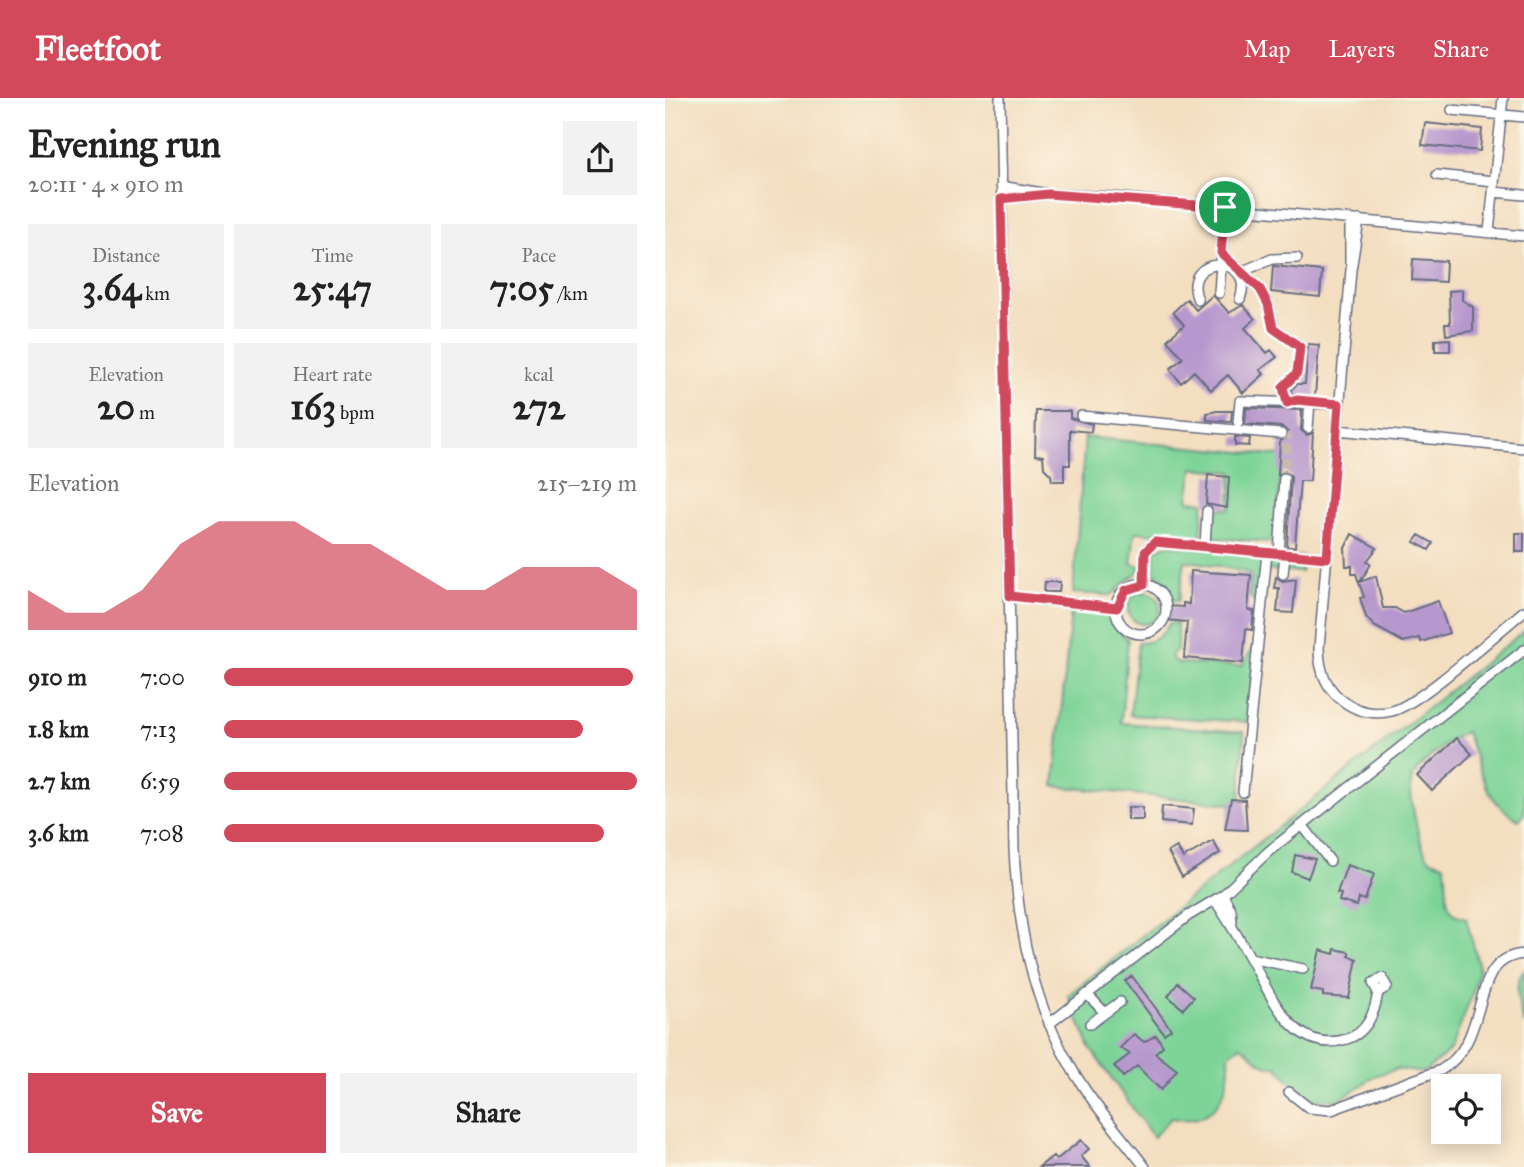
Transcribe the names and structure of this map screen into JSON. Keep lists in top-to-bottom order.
{
  "page": {
    "header": "Fleetfoot",
    "nav": ["Map", "Layers", "Share"],
    "heading": ["Evening run", "20:11 · 4 × 910 m"],
    "stats": [
      ["Distance", "3.64 km"],
      ["Time", "25:47"],
      ["Pace", "7:05 /km"],
      ["Elevation", "20 m"],
      ["Heart rate", "163 bpm"],
      ["kcal", "272"]
    ],
    "chart": ["Elevation", "215–219 m"],
    "list": [
      {
        "name": "910 m",
        "note": "7:00"
      },
      {
        "name": "1.8 km",
        "note": "7:13"
      },
      {
        "name": "2.7 km",
        "note": "6:59"
      },
      {
        "name": "3.6 km",
        "note": "7:08"
      }
    ],
    "buttons": ["Save", "Share"]
  }
}
